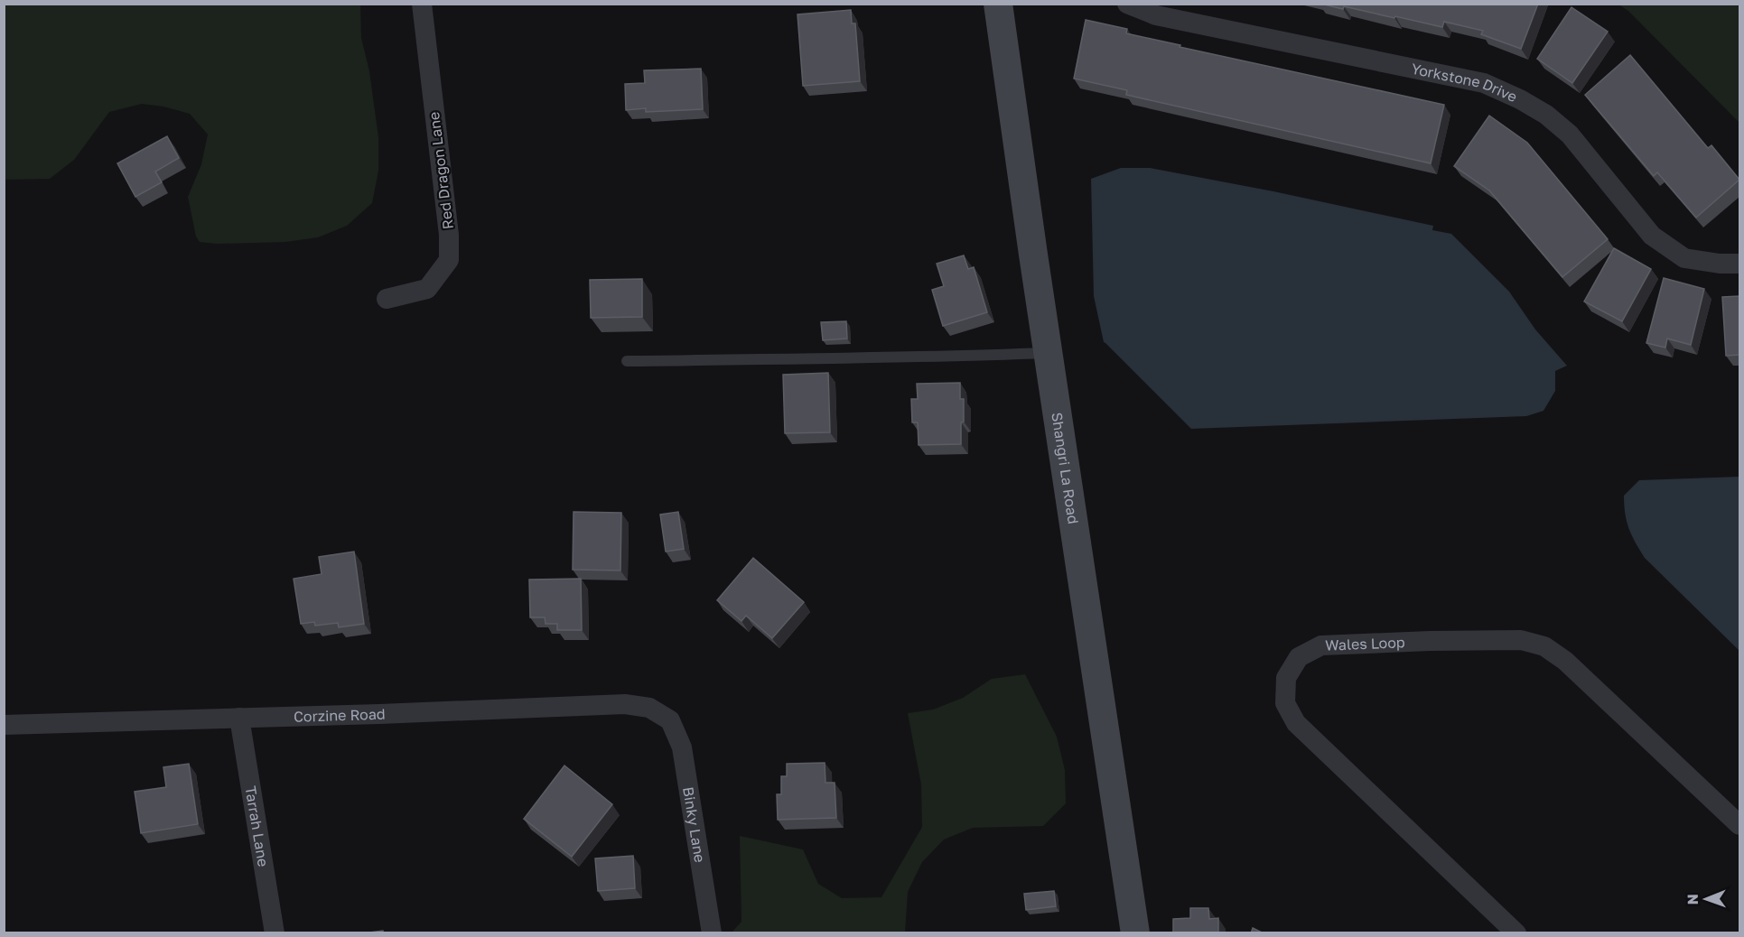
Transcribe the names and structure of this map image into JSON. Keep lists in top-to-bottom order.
{
  "streets": {
    "street": [
      "Yorkstone Drive",
      "Red Dragon Lane",
      "Shangri La Road",
      "Wales Loop",
      "Corzine Road",
      "Tarrah Lane",
      "Binky Lane"
    ]
  },
  "crossings": [
    ["Corzine Road", "Tarrah Lane"],
    ["Corzine Road", "Binky Lane"]
  ],
  "north": "left"
}
